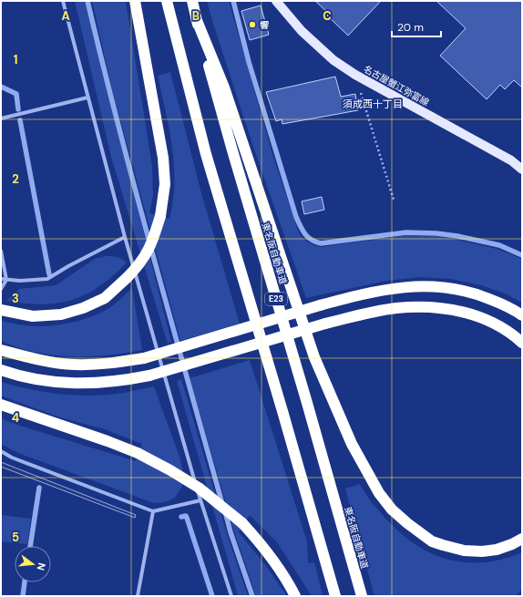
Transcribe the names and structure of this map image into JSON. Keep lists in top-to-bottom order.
{
  "streets": {
    "highway": ["東名阪自動車道", "E23"],
    "main road": ["名古屋蟹江弥富線"]
  },
  "districts": ["須成西十丁目"],
  "places": ["響"],
  "scale_bar": "20 m",
  "north": "right",
  "grid": {
    "columns": ["A", "B", "C"],
    "rows": [
      "1",
      "2",
      "3",
      "4",
      "5"
    ]
  }
}
